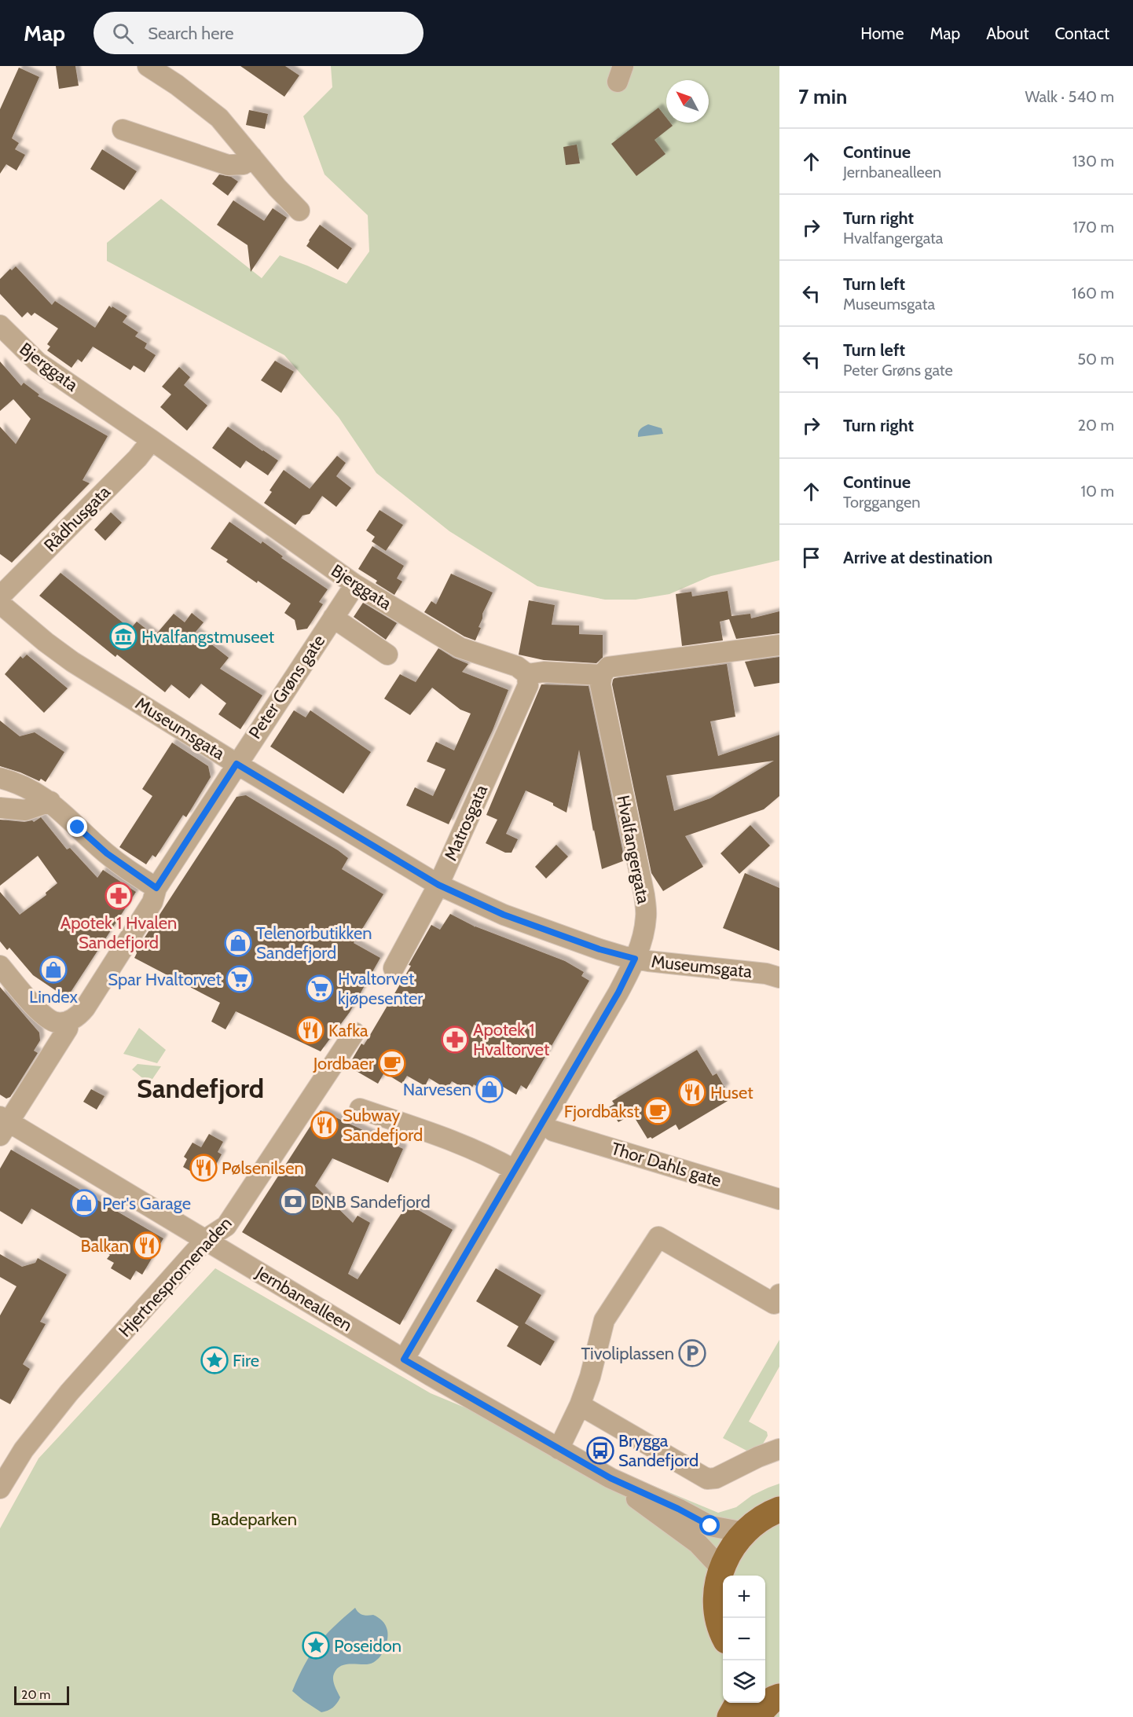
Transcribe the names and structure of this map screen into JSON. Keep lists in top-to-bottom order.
{
  "streets": {
    "street": [
      "Bjerggata",
      "Rådhusgata",
      "Peter Grøns gate",
      "Museumsgata",
      "Matrosgata",
      "Hvalfangergata",
      "Thor Dahls gate",
      "Hjertnespromenaden",
      "Jernbanealleen"
    ]
  },
  "crossings": [
    ["Bjerggata", "Rådhusgata"],
    ["Bjerggata", "Peter Grøns gate"],
    ["Bjerggata", "Matrosgata"],
    ["Peter Grøns gate", "Museumsgata"],
    ["Peter Grøns gate", "Jernbanealleen"],
    ["Museumsgata", "Matrosgata"],
    ["Museumsgata", "Hvalfangergata"],
    ["Hvalfangergata", "Jernbanealleen"],
    ["Hjertnespromenaden", "Jernbanealleen"]
  ],
  "districts": ["Sandefjord"],
  "parks": ["Badeparken"],
  "places": {
    "museum": ["Hvalfangstmuseet"],
    "pharmacy": ["Apotek 1 Hvalen Sandefjord", "Apotek 1 Hvaltorvet"],
    "shop": [
      "Telenorbutikken Sandefjord",
      "Lindex",
      "Narvesen",
      "Per's Garage"
    ],
    "supermarket": ["Spar Hvaltorvet", "Hvaltorvet kjøpesenter"],
    "restaurant": [
      "Kafka",
      "Huset",
      "Subway Sandefjord",
      "Pølsenilsen",
      "Balkan"
    ],
    "cafe": ["Jordbaer", "Fjordbakst"],
    "bank": ["DNB Sandefjord"],
    "parking": ["Tivoliplassen"],
    "place": ["Fire", "Poseidon"],
    "bus stop": ["Brygga Sandefjord"]
  },
  "scale_bar": "20 m",
  "north": "top left",
  "page": {
    "header": "Map",
    "search": "Search here",
    "nav": [
      "Home",
      "Map",
      "About",
      "Contact"
    ],
    "heading": ["7 min", "Walk · 540 m"],
    "list": [
      ["Continue", "Jernbanealleen", "130 m"],
      ["Turn right", "Hvalfangergata", "170 m"],
      ["Turn left", "Museumsgata", "160 m"],
      ["Turn left", "Peter Grøns gate", "50 m"],
      ["Turn right", "20 m"],
      ["Continue", "Torggangen", "10 m"],
      "Arrive at destination"
    ],
    "map_buttons": ["+", "−"],
    "scale": "20 m"
  }
}
